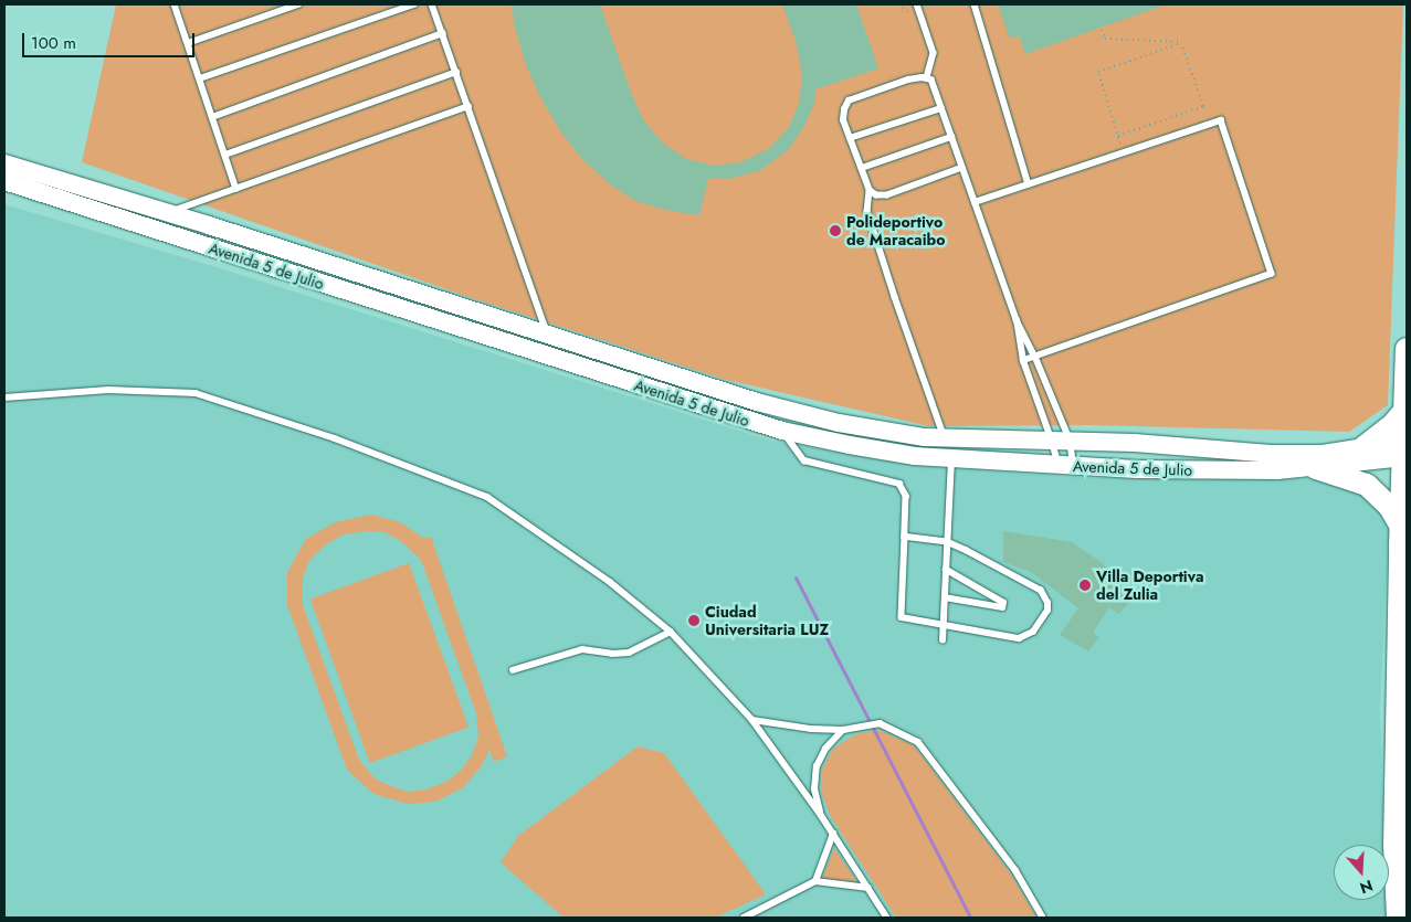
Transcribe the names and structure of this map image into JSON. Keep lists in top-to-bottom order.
{
  "streets": {
    "main road": ["Avenida 5 de Julio"]
  },
  "places": ["Polideportivo de Maracaibo", "Villa Deportiva del Zulia", "Ciudad Universitaria LUZ"],
  "scale_bar": "100 m",
  "north": "bottom"
}
